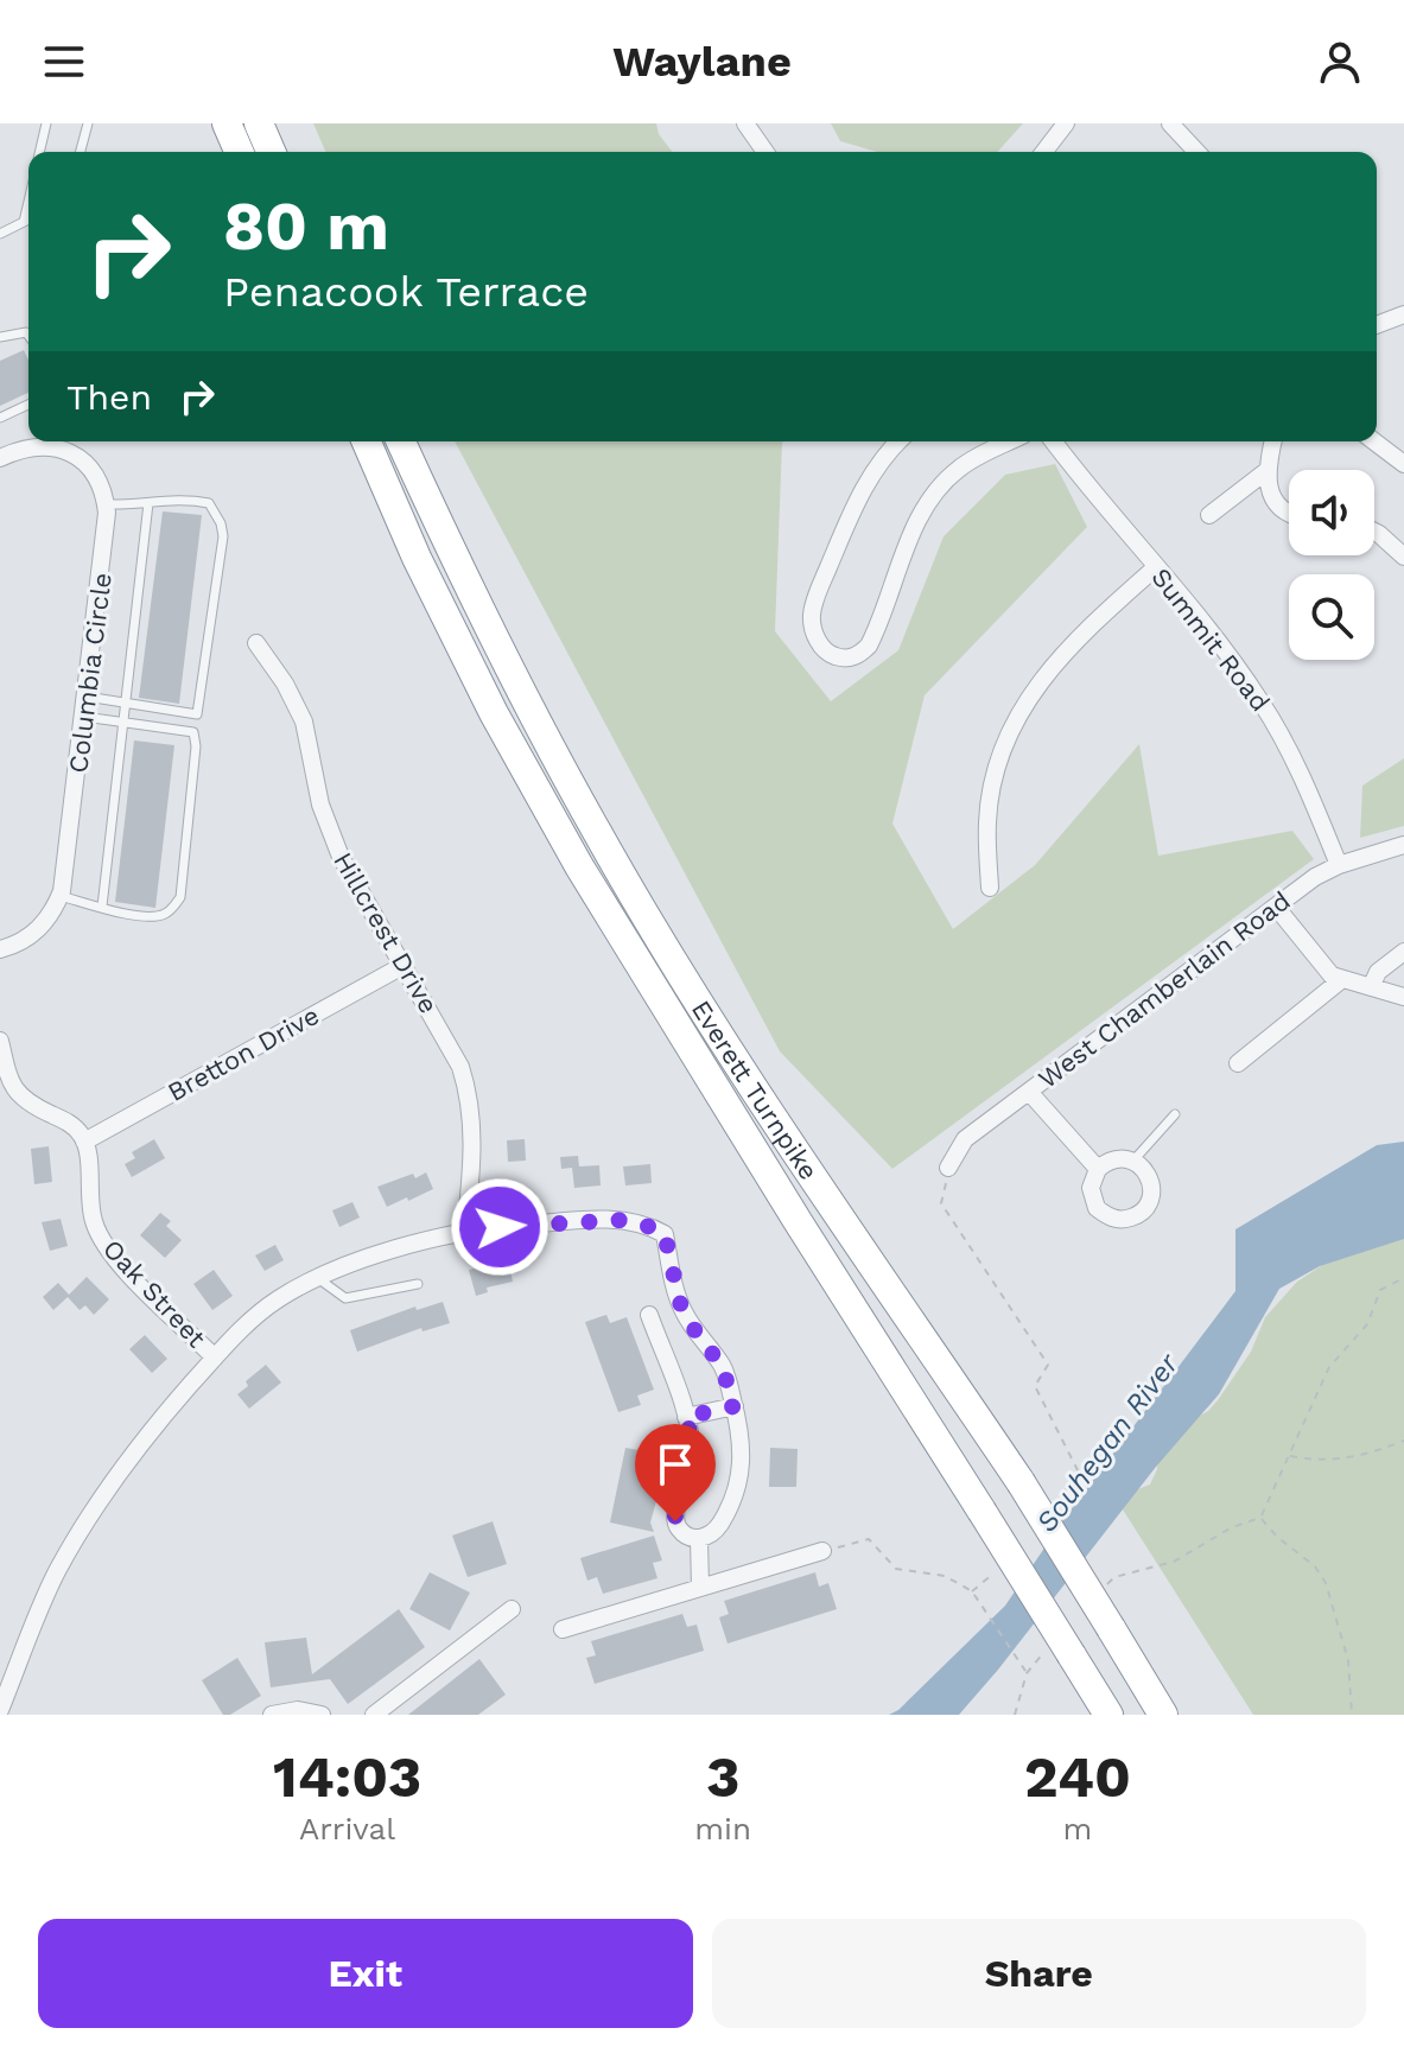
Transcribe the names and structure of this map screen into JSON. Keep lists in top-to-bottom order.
{
  "streets": {
    "highway": ["Everett Turnpike"],
    "street": [
      "Summit Road",
      "Columbia Circle",
      "Hillcrest Drive",
      "West Chamberlain Road",
      "Bretton Drive",
      "Oak Street"
    ]
  },
  "crossings": [
    ["Summit Road", "West Chamberlain Road"],
    ["Hillcrest Drive", "Bretton Drive"],
    ["Bretton Drive", "Oak Street"]
  ],
  "water": ["Souhegan River"],
  "page": {
    "header": "Waylane",
    "turn": ["80 m", "Penacook Terrace"],
    "then": "Then",
    "eta": [
      "14:03",
      "Arrival",
      "3",
      "min",
      "240",
      "m"
    ],
    "buttons": ["Exit", "Share"]
  }
}
